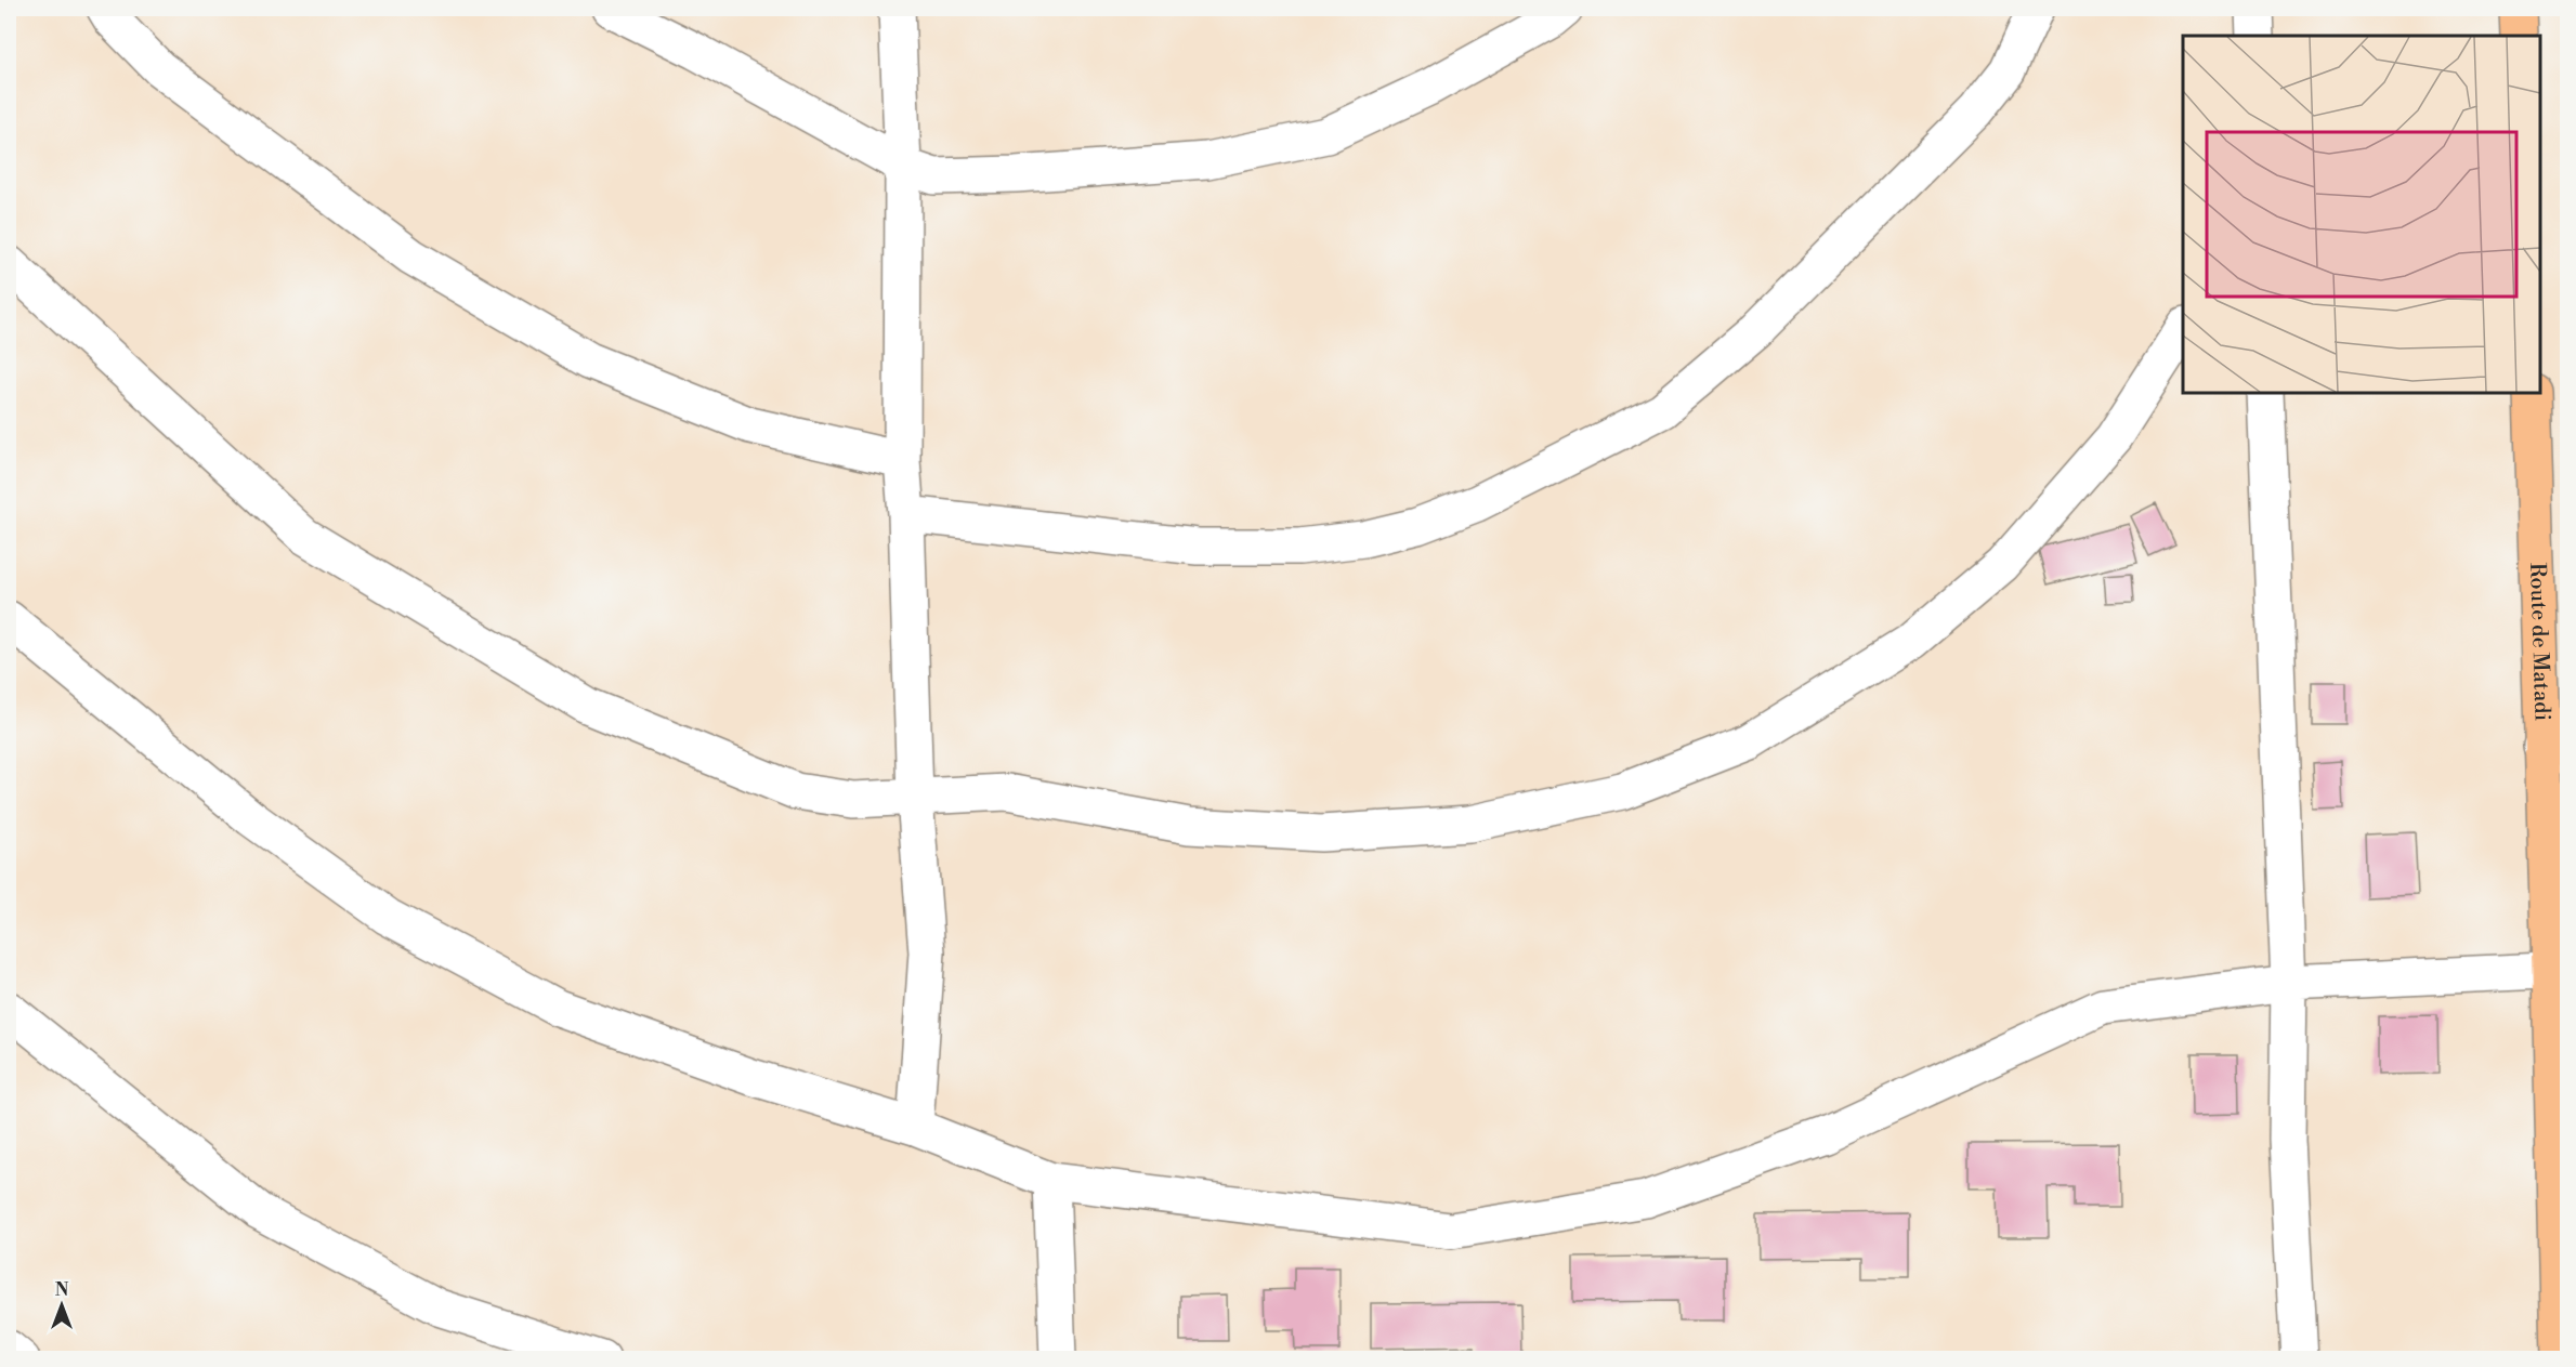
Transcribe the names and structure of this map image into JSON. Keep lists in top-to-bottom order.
{
  "streets": {
    "highway": ["Route de Matadi"]
  },
  "north": "top"
}
